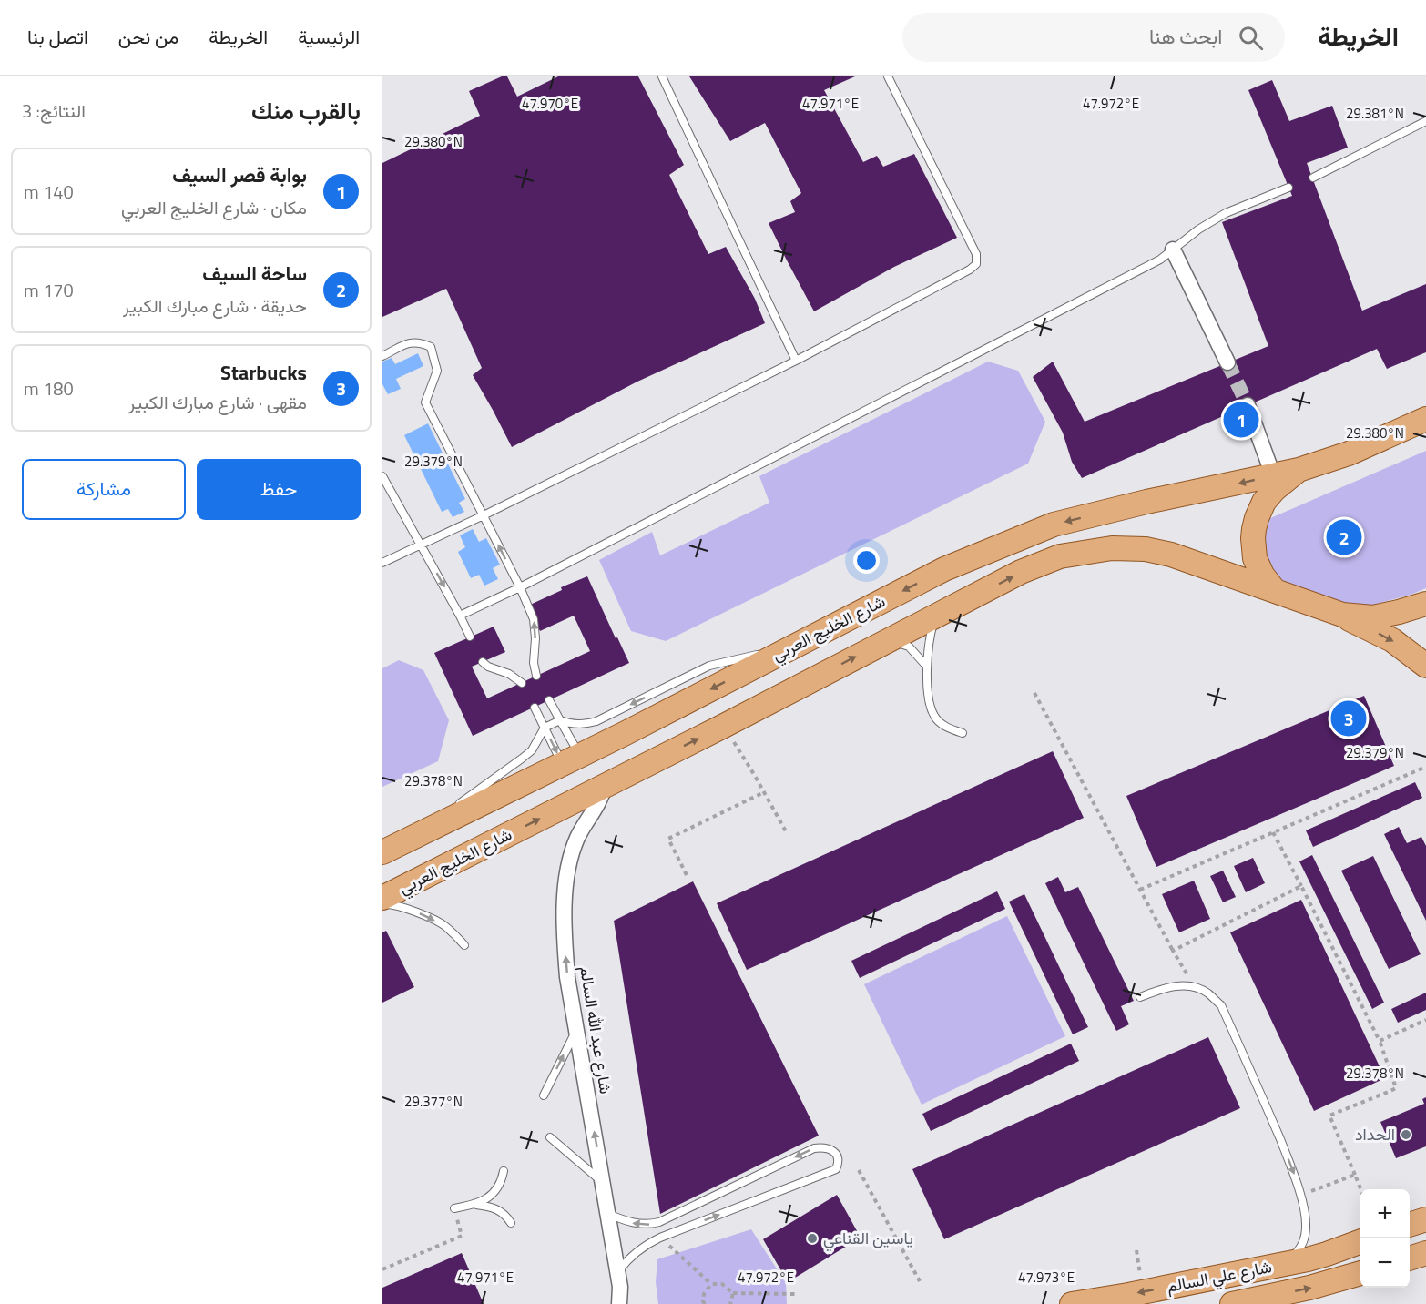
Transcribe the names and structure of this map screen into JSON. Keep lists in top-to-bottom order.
{
  "streets": {
    "main road": ["شارع الخليج العربي", "شارع علي السالم"],
    "street": ["شارع عبد الله السالم"]
  },
  "crossings": [
    ["شارع الخليج العربي", "شارع عبد الله السالم"]
  ],
  "one_way": ["شارع عبد الله السالم"],
  "places": ["الحداد", "ياسين القناعي"],
  "page": {
    "header": "الخريطة",
    "search": "ابحث هنا",
    "nav": [
      "الرئيسية",
      "الخريطة",
      "من نحن",
      "اتصل بنا"
    ],
    "heading": ["بالقرب منك", "النتائج: 3"],
    "list": [
      {
        "mark": "1",
        "name": "بوابة قصر السيف",
        "note": "مكان · شارع الخليج العربي",
        "value": "140 m"
      },
      {
        "mark": "2",
        "name": "ساحة السيف",
        "note": "حديقة · شارع مبارك الكبير",
        "value": "170 m"
      },
      {
        "mark": "3",
        "name": "Starbucks",
        "note": "مقهى · شارع مبارك الكبير",
        "value": "180 m"
      }
    ],
    "pins": ["1", "2", "3"],
    "buttons": ["حفظ", "مشاركة"],
    "map_buttons": ["+", "−"]
  },
  "coordinates": [
    "47.970°E",
    "47.971°E",
    "47.972°E",
    "29.381°N",
    "29.380°N",
    "29.379°N",
    "29.378°N",
    "29.377°N",
    "47.973°E"
  ]
}
